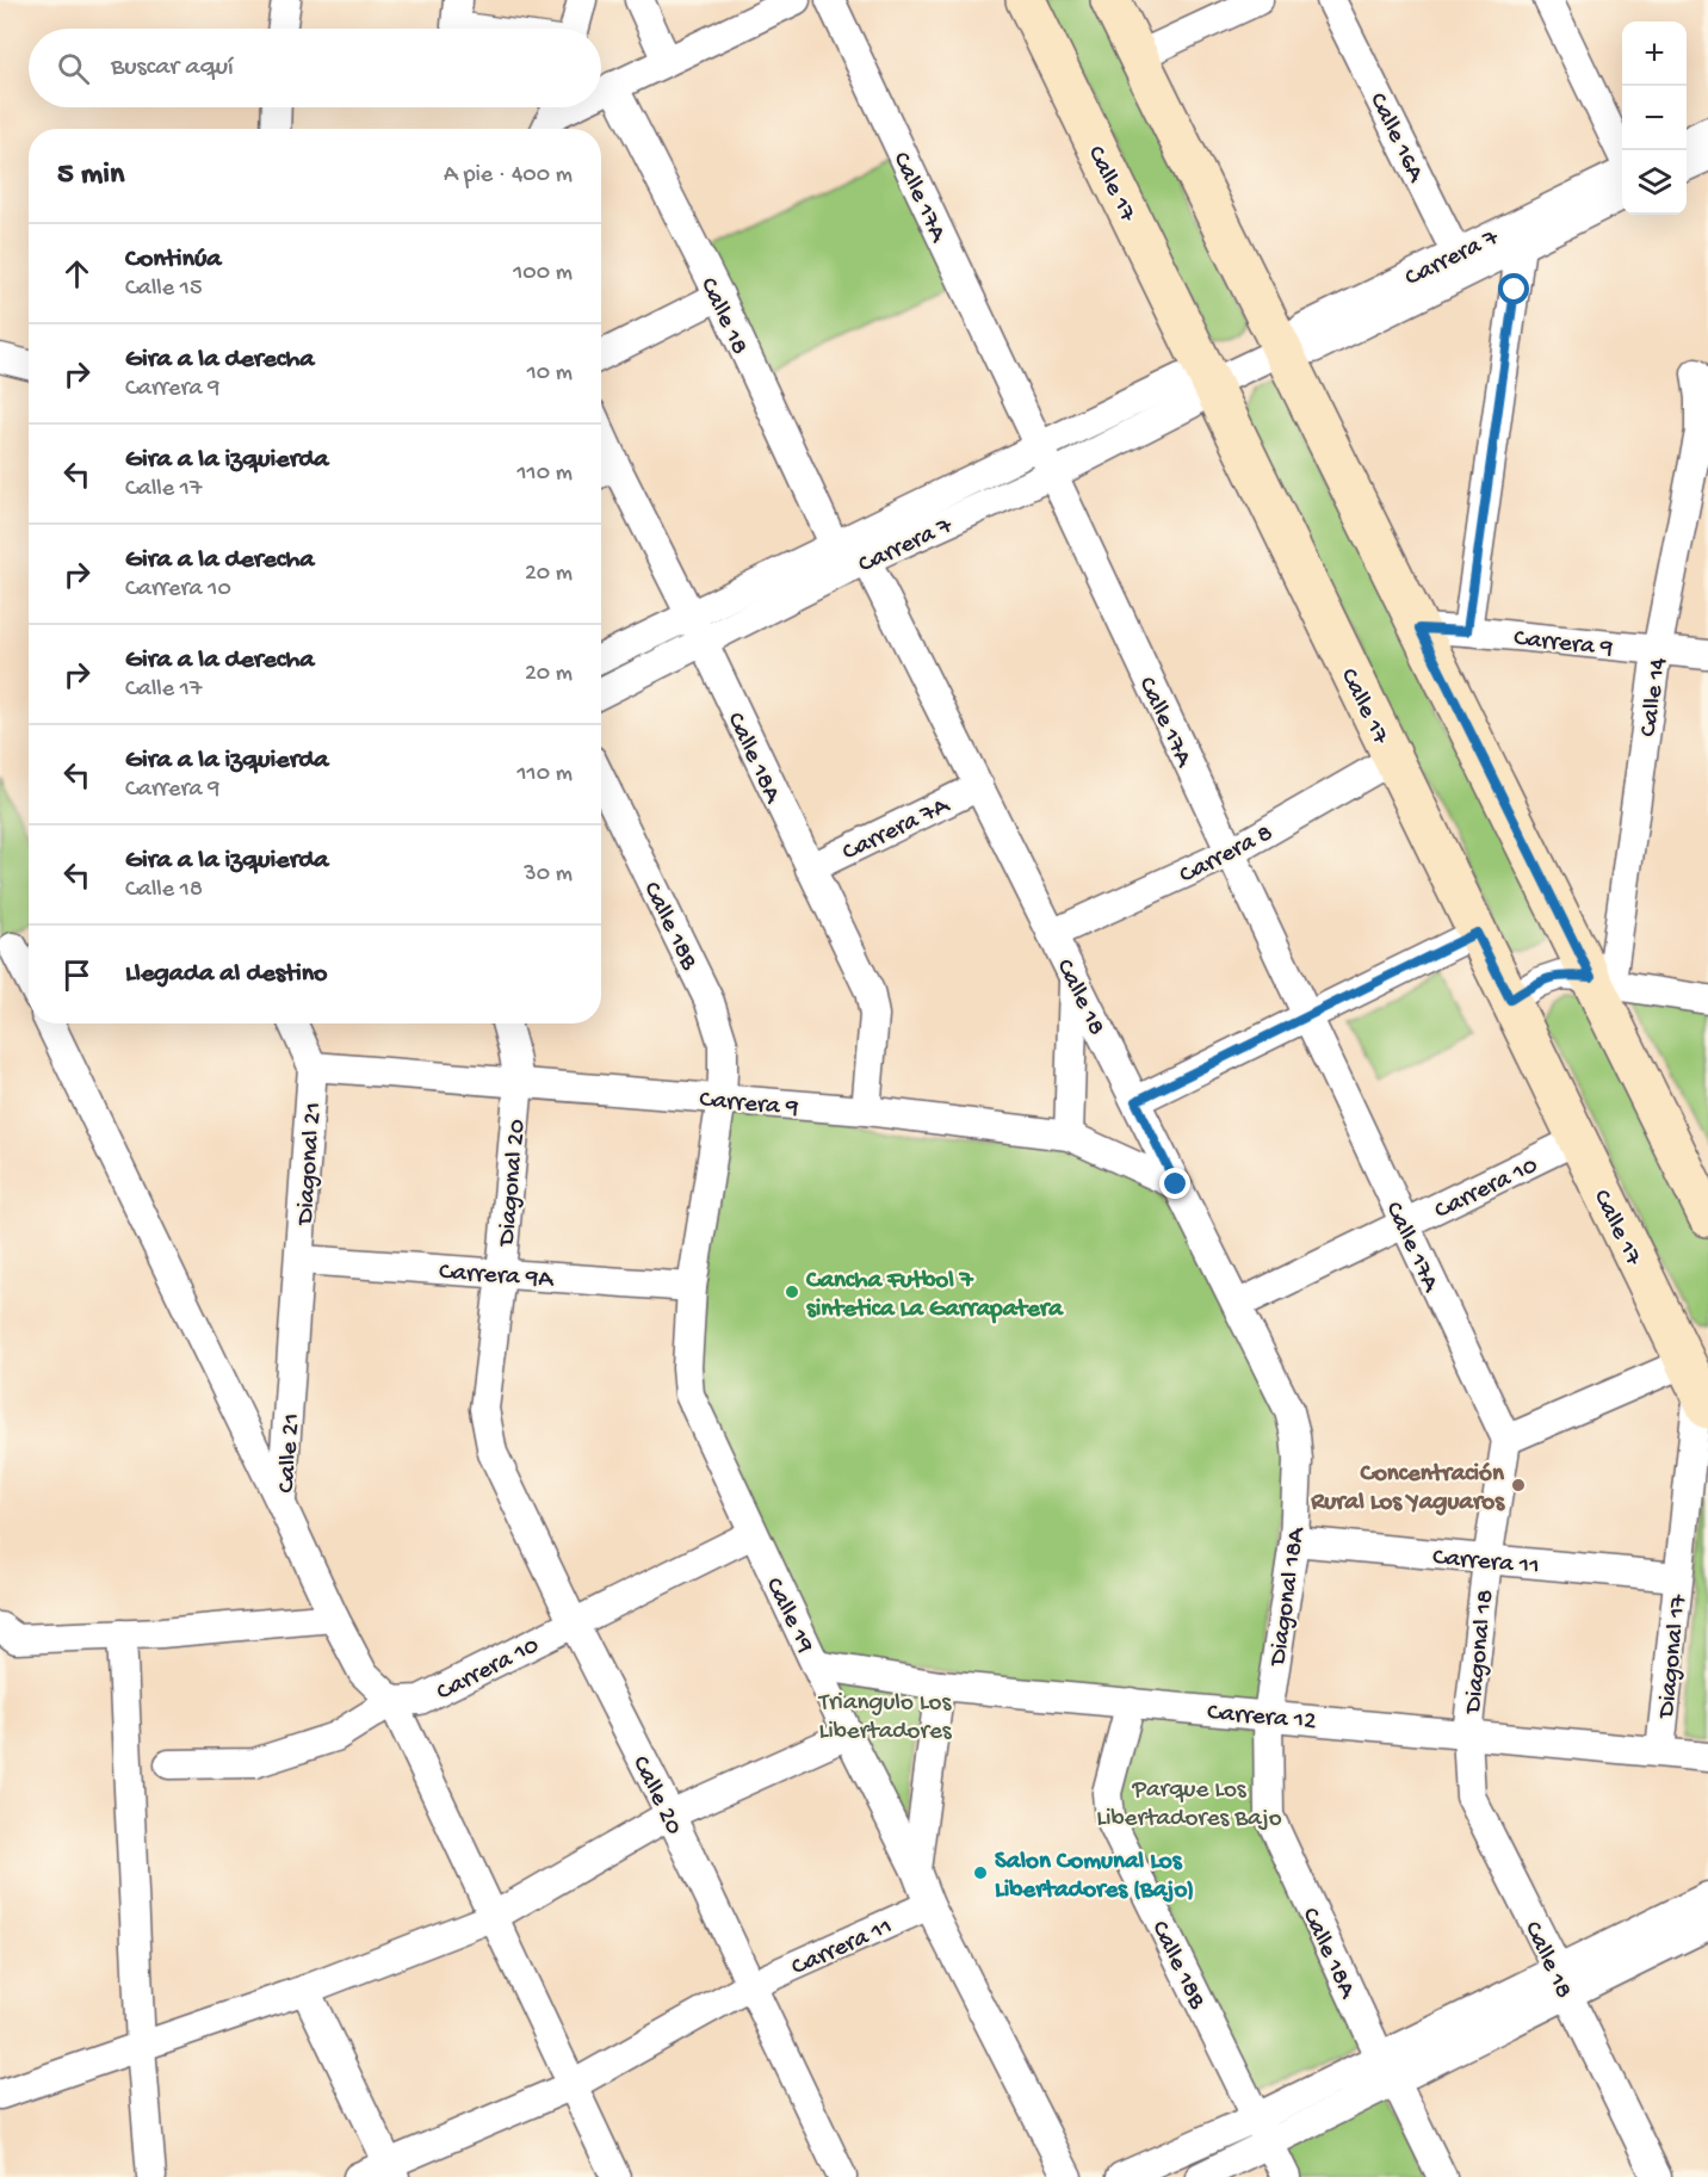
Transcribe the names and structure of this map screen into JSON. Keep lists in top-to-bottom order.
{
  "streets": {
    "street": [
      "Calle 16A",
      "Calle 17",
      "Calle 17A",
      "Carrera 7",
      "Calle 18",
      "Carrera 9",
      "Calle 14",
      "Calle 18A",
      "Carrera 7A",
      "Carrera 8",
      "Calle 18B",
      "Diagonal 21",
      "Diagonal 20",
      "Carrera 10",
      "Carrera 9A",
      "Calle 21",
      "Carrera 11",
      "Diagonal 18A",
      "Calle 19",
      "Diagonal 18",
      "Diagonal 17",
      "Carrera 12",
      "Calle 20"
    ]
  },
  "crossings": [
    ["Calle 16A", "Carrera 7"],
    ["Calle 17", "Carrera 7"],
    ["Calle 17", "Carrera 8"],
    ["Calle 17", "Carrera 10"],
    ["Calle 17", "Diagonal 17"],
    ["Calle 17A", "Carrera 7"],
    ["Calle 17A", "Carrera 8"],
    ["Calle 17A", "Carrera 10"],
    ["Calle 17A", "Diagonal 18"],
    ["Carrera 7", "Calle 18"],
    ["Carrera 7", "Calle 18A"],
    ["Calle 18", "Carrera 9"],
    ["Calle 18", "Carrera 7A"],
    ["Calle 18", "Carrera 8"],
    ["Calle 18", "Carrera 10"],
    ["Calle 18", "Diagonal 18A"],
    ["Calle 18", "Diagonal 18"],
    ["Calle 18", "Carrera 12"],
    ["Carrera 9", "Calle 14"],
    ["Carrera 9", "Calle 18A"],
    ["Carrera 9", "Calle 18B"],
    ["Carrera 9", "Diagonal 21"],
    ["Carrera 9", "Diagonal 20"],
    ["Carrera 9", "Calle 19"],
    ["Calle 18A", "Carrera 7A"],
    ["Calle 18A", "Diagonal 18A"],
    ["Calle 18A", "Carrera 12"],
    ["Calle 18B", "Calle 19"],
    ["Calle 18B", "Carrera 12"],
    ["Diagonal 21", "Carrera 9A"],
    ["Diagonal 21", "Calle 21"],
    ["Diagonal 20", "Carrera 9A"],
    ["Diagonal 20", "Calle 20"],
    ["Carrera 10", "Calle 21"],
    ["Carrera 10", "Calle 19"],
    ["Carrera 10", "Calle 20"],
    ["Carrera 9A", "Calle 21"],
    ["Carrera 9A", "Calle 19"],
    ["Carrera 11", "Diagonal 18A"],
    ["Carrera 11", "Calle 19"],
    ["Carrera 11", "Diagonal 18"],
    ["Carrera 11", "Diagonal 17"],
    ["Carrera 11", "Calle 20"],
    ["Diagonal 18A", "Carrera 12"],
    ["Calle 19", "Carrera 12"],
    ["Diagonal 18", "Carrera 12"],
    ["Diagonal 17", "Carrera 12"]
  ],
  "parks": ["Triangulo Los Libertadores", "Parque Los Libertadores Bajo"],
  "places": ["Cancha Futbol 7 sintetica La Garrapatera", "Concentración Rural Los Yaguaros", "Salon Comunal Los Libertadores (Bajo)"],
  "page": {
    "map_buttons": ["+", "−"],
    "search": "Buscar aquí",
    "heading": ["5 min", "A pie · 400 m"],
    "list": [
      ["Continúa", "Calle 15", "100 m"],
      ["Gira a la derecha", "Carrera 9", "10 m"],
      ["Gira a la izquierda", "Calle 17", "110 m"],
      ["Gira a la derecha", "Carrera 10", "20 m"],
      ["Gira a la derecha", "Calle 17", "20 m"],
      ["Gira a la izquierda", "Carrera 9", "110 m"],
      ["Gira a la izquierda", "Calle 18", "30 m"],
      "Llegada al destino"
    ]
  }
}
